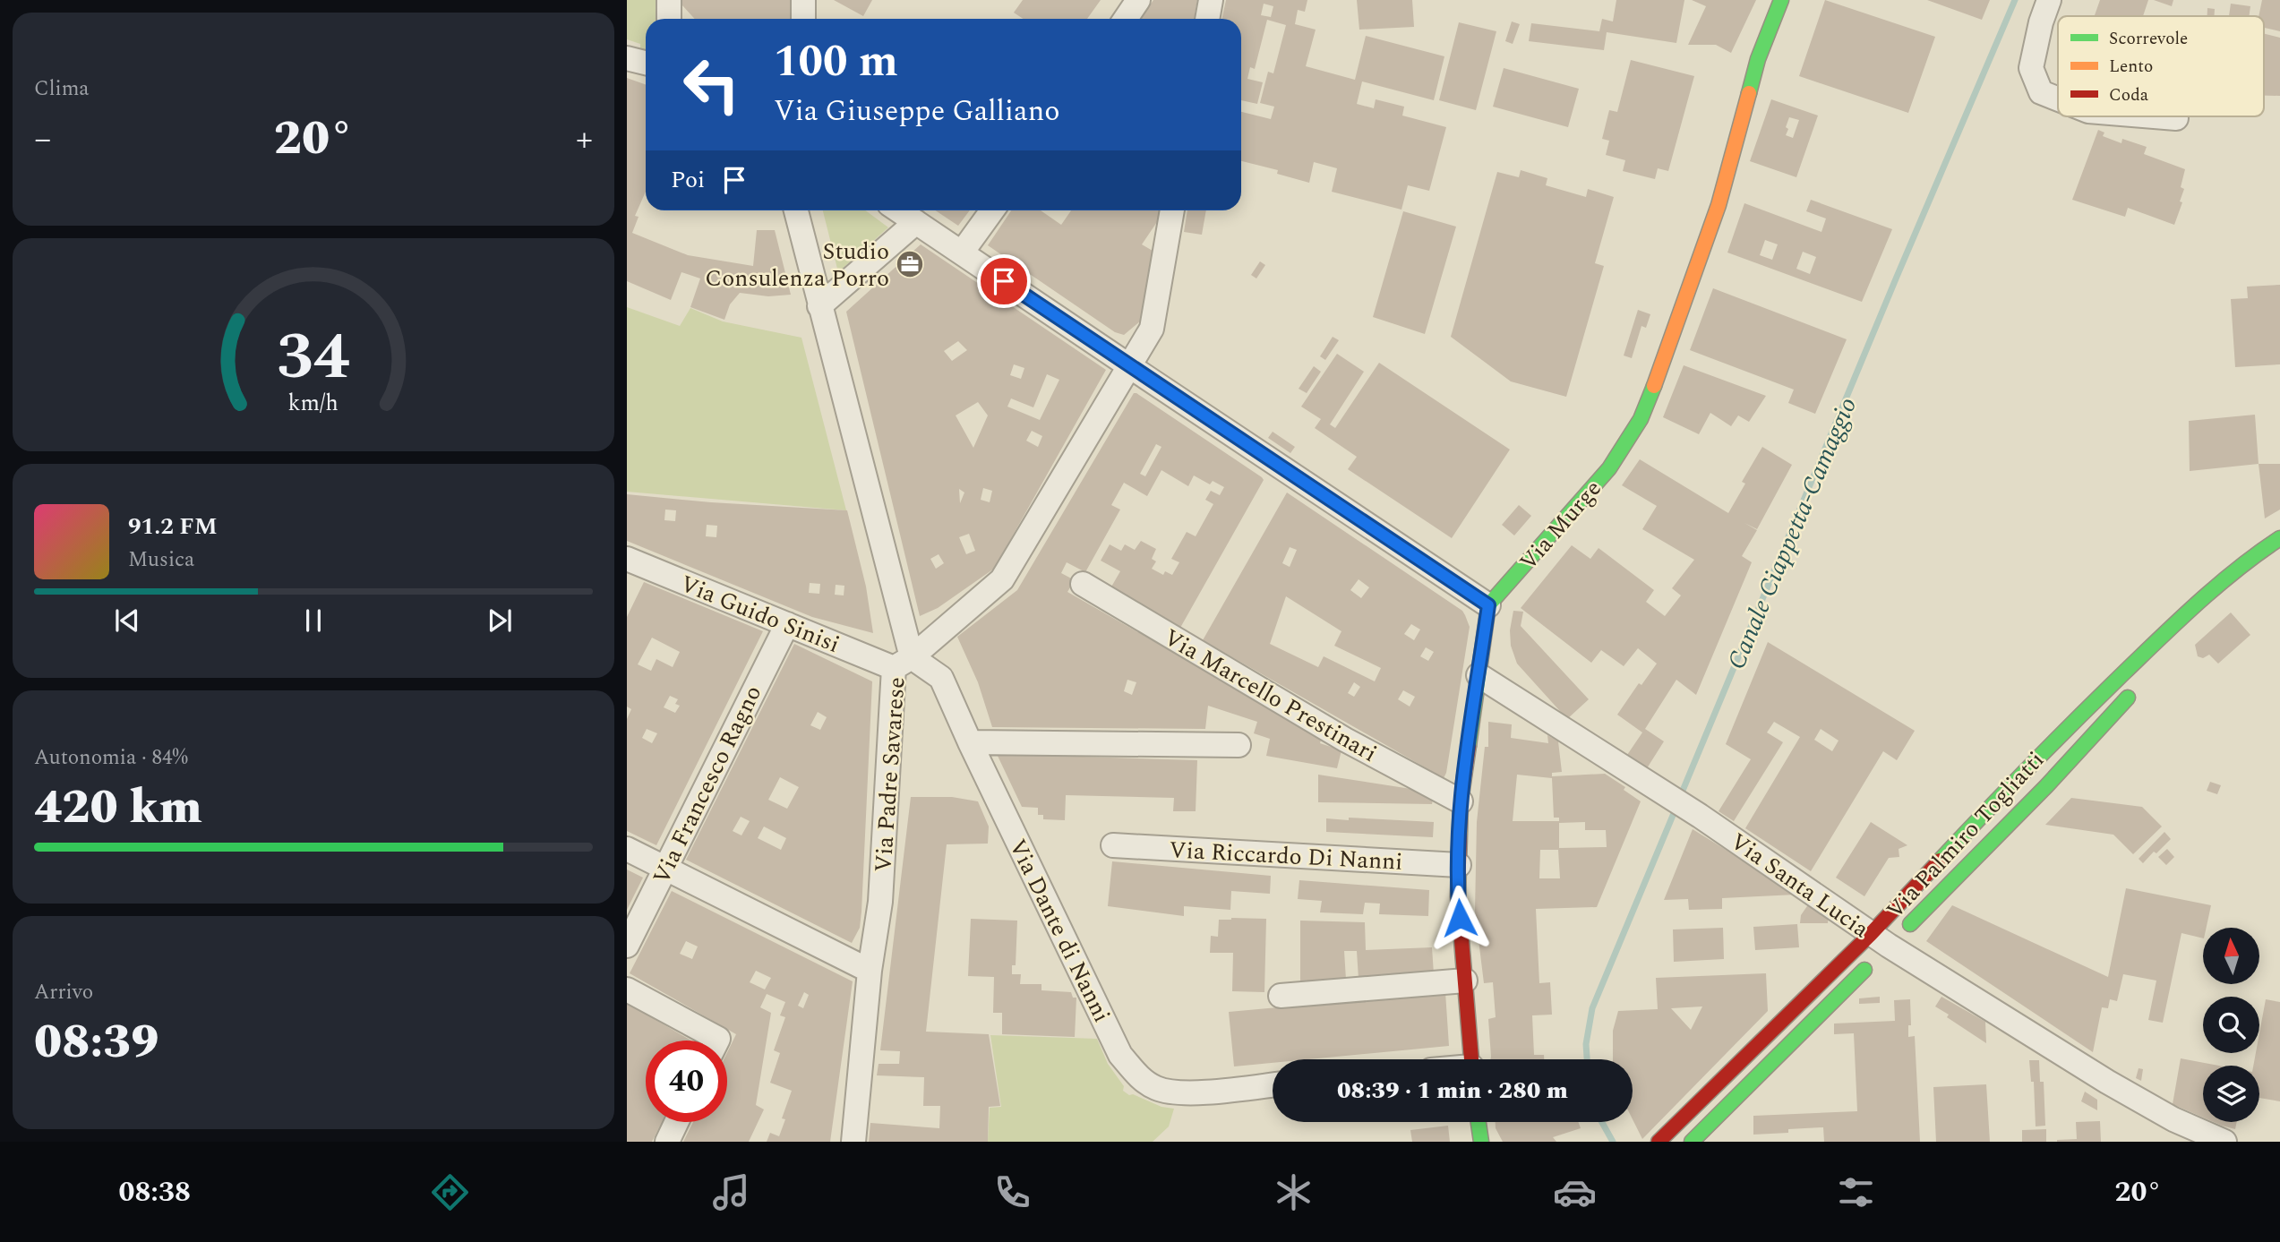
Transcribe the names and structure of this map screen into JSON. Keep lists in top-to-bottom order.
{
  "streets": {
    "main road": ["Via Murge", "Via Palmiro Togliatti"],
    "street": [
      "Via Guido Sinisi",
      "Via Marcello Prestinari",
      "Via Padre Savarese",
      "Via Francesco Ragno",
      "Via Riccardo Di Nanni",
      "Via Santa Lucia",
      "Via Dante di Nanni"
    ]
  },
  "crossings": [
    ["Via Guido Sinisi", "Via Padre Savarese"],
    ["Via Guido Sinisi", "Via Francesco Ragno"],
    ["Via Guido Sinisi", "Via Dante di Nanni"],
    ["Via Padre Savarese", "Via Dante di Nanni"],
    ["Via Palmiro Togliatti", "Via Santa Lucia"]
  ],
  "water": ["Canale Ciappetta-Camaggio"],
  "places": {
    "office": ["Studio Consulenza Porro"]
  },
  "legend": ["Scorrevole", "Lento", "Coda"],
  "north": "top",
  "page": {
    "tile": [
      "Clima",
      ["Autonomia · 84%", "420 km"],
      ["Arrivo", "08:39"]
    ],
    "turn": ["100 m", "Via Giuseppe Galliano"],
    "heat": ["−", "20°", "+"],
    "then": "Poi",
    "song": ["91.2 FM", "Musica"],
    "limit": "40",
    "trip": "08:39 · 1 min · 280 m",
    "tabs": ["08:38", "20°"],
    "gauge": ["34", "km/h"]
  }
}
